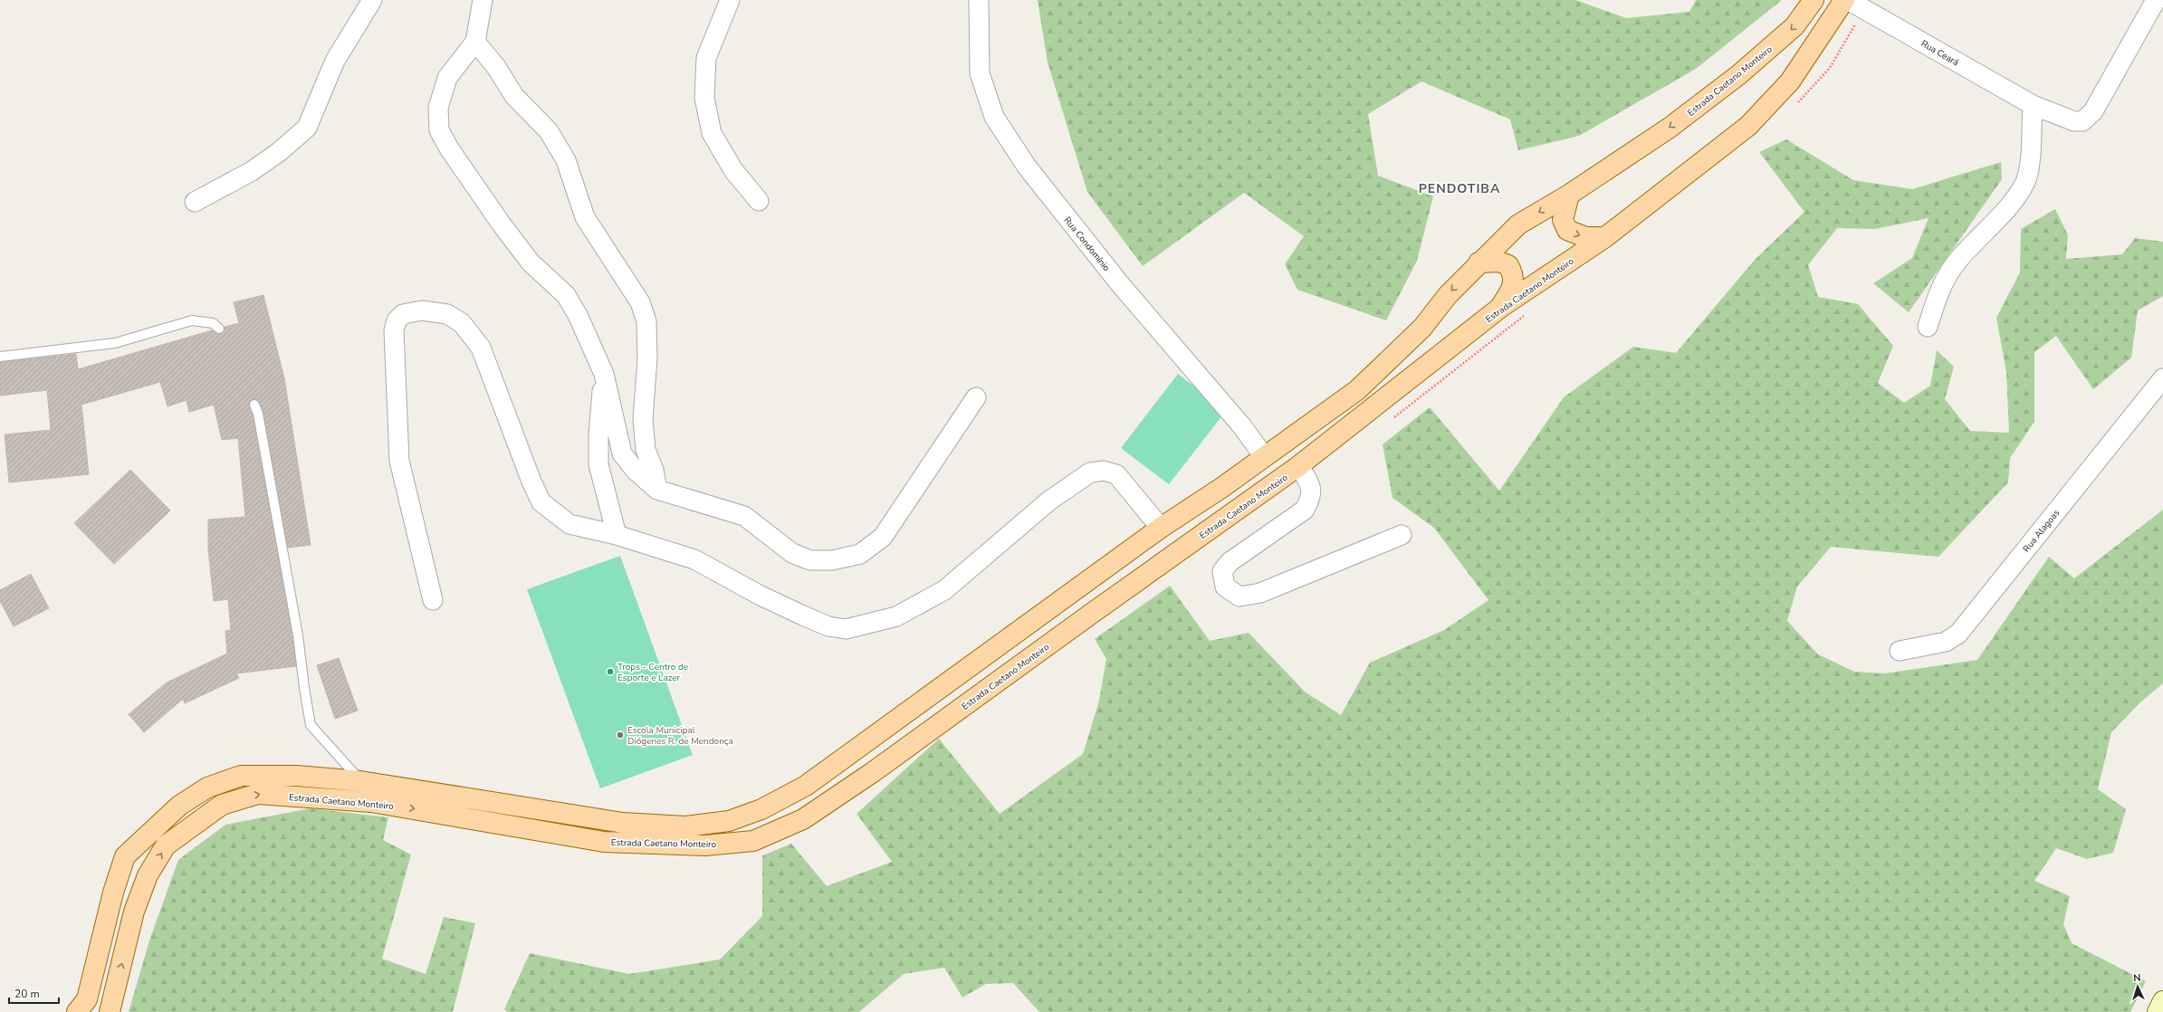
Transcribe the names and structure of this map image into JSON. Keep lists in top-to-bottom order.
{
  "streets": {
    "main road": ["Estrada Caetano Monteiro"],
    "street": ["Rua Ceará", "Rua Condomínio", "Rua Alagoas"]
  },
  "crossings": [
    ["Estrada Caetano Monteiro", "Rua Condomínio"]
  ],
  "districts": ["PENDOTIBA"],
  "places": ["Trops - Centro de Esporte e Lazer", "Escola Municipal Diógenes R. de Mendonça"],
  "scale_bar": "20 m",
  "north": "top"
}
